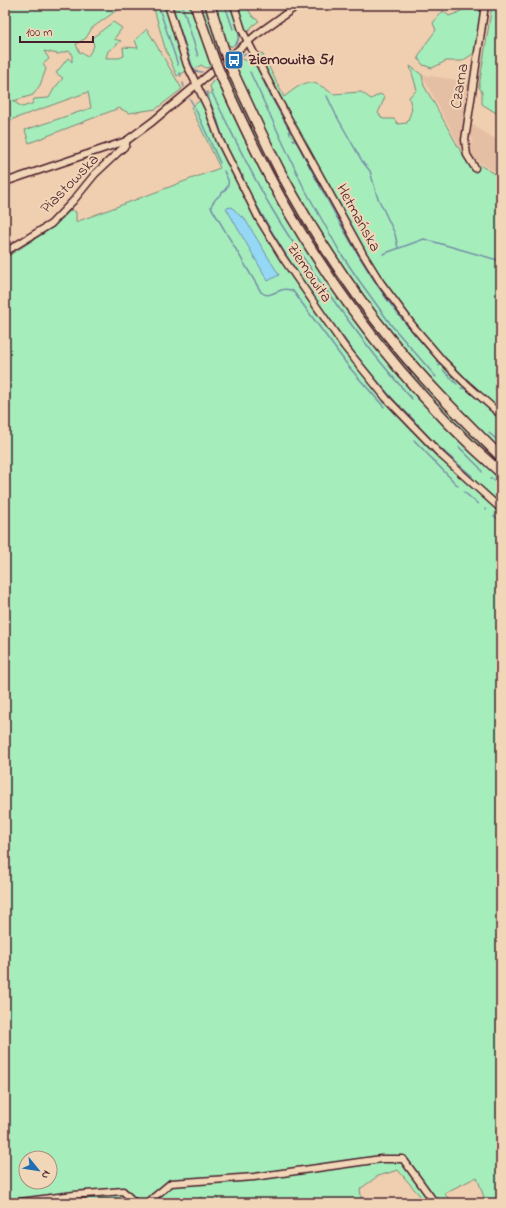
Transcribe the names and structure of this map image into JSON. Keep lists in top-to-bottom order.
{
  "streets": {
    "street": [
      "Czarna",
      "Piastowska",
      "Hetmańska",
      "Ziemowita"
    ]
  },
  "places": {
    "bus stop": ["Ziemowita 51"]
  },
  "scale_bar": "100 m",
  "north": "bottom right"
}
